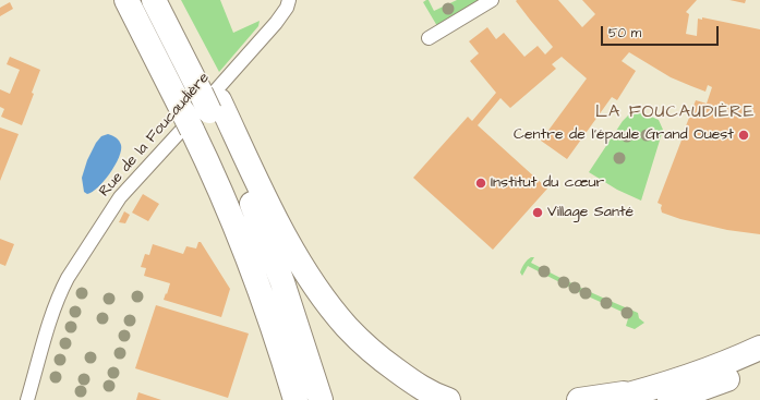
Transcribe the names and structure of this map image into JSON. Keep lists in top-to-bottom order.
{
  "streets": {
    "street": ["Rue de la Foucaudière"]
  },
  "districts": ["LA FOUCAUDIÈRE"],
  "places": ["Centre de l'épaule Grand Ouest", "Institut du cœur", "Village Santé"],
  "scale_bar": "50 m"
}
